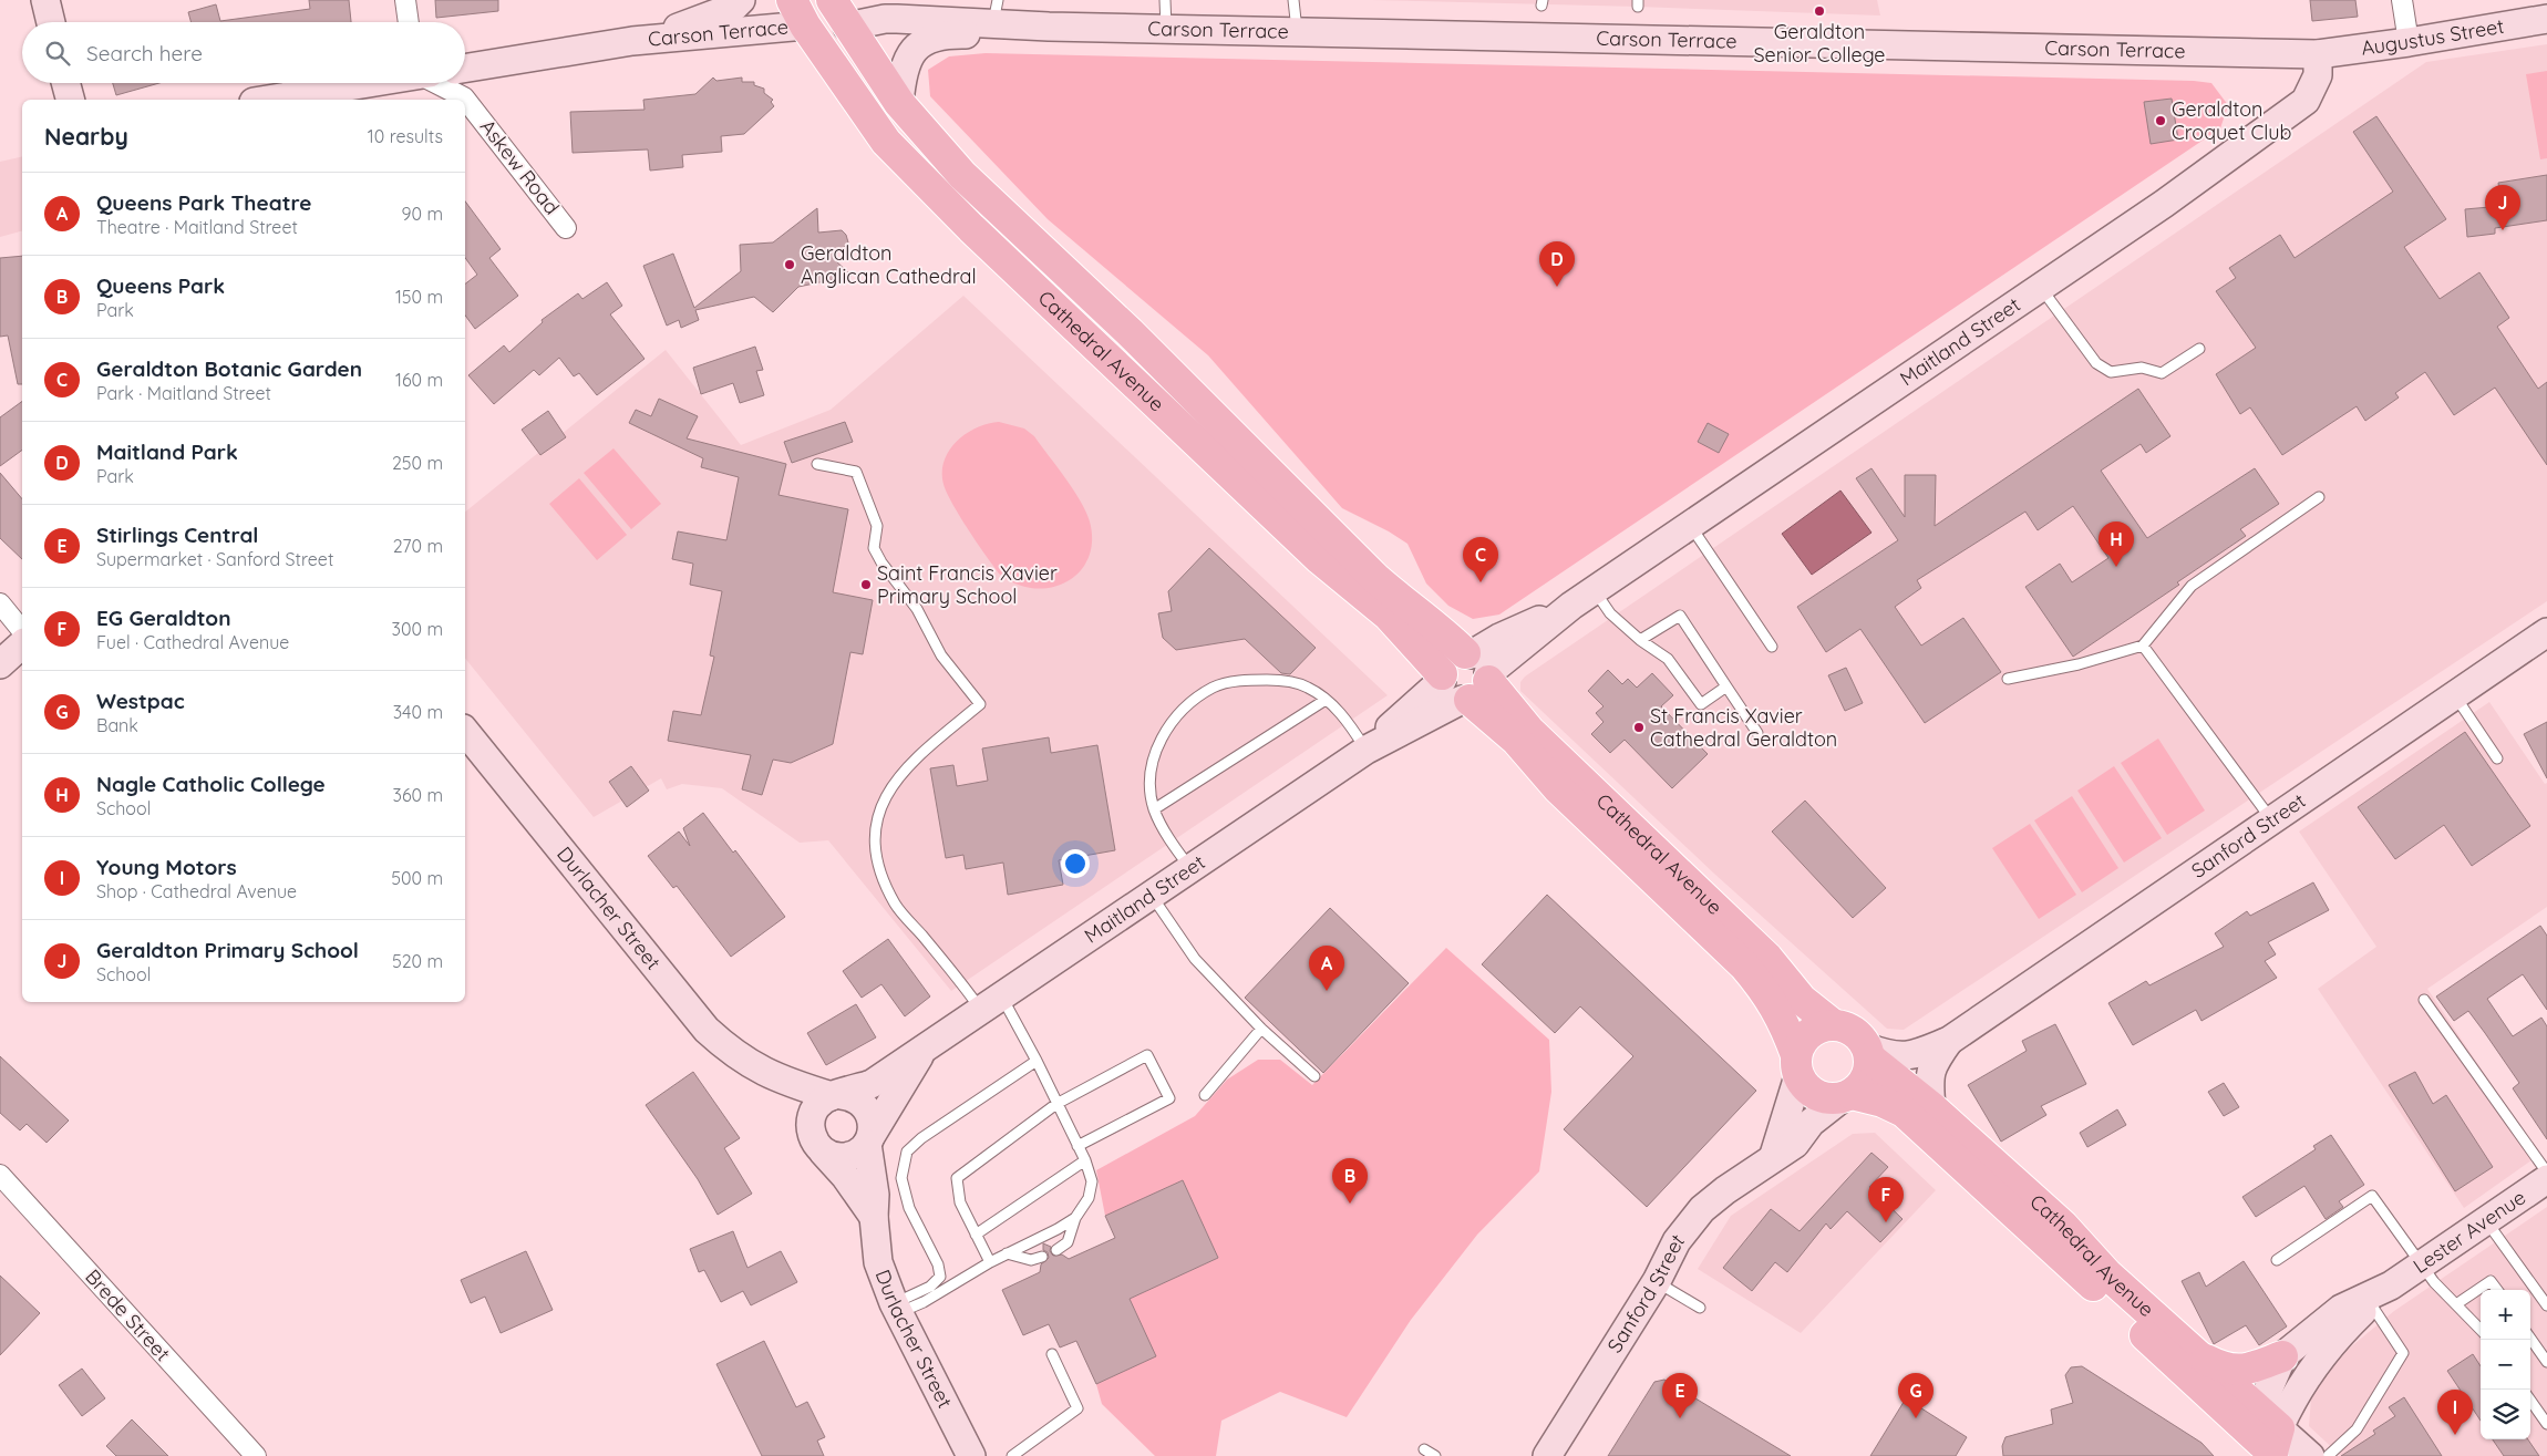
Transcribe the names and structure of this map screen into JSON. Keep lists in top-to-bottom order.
{
  "streets": {
    "main road": [
      "Carson Terrace",
      "Augustus Street",
      "Maitland Street",
      "Cathedral Avenue",
      "Sanford Street",
      "Durlacher Street",
      "Lester Avenue"
    ],
    "street": ["Askew Road", "Brede Street"]
  },
  "crossings": [
    ["Carson Terrace", "Augustus Street"],
    ["Carson Terrace", "Maitland Street"],
    ["Carson Terrace", "Cathedral Avenue"],
    ["Augustus Street", "Maitland Street"],
    ["Maitland Street", "Cathedral Avenue"],
    ["Maitland Street", "Durlacher Street"],
    ["Cathedral Avenue", "Sanford Street"],
    ["Cathedral Avenue", "Lester Avenue"]
  ],
  "places": [
    "Geraldton Senior College",
    "Geraldton Croquet Club",
    "Geraldton Anglican Cathedral",
    "Saint Francis Xavier Primary School",
    "St Francis Xavier Cathedral Geraldton"
  ],
  "page": {
    "search": "Search here",
    "heading": ["Nearby", "10 results"],
    "list": [
      {
        "mark": "A",
        "name": "Queens Park Theatre",
        "note": "Theatre · Maitland Street",
        "value": "90 m"
      },
      {
        "mark": "B",
        "name": "Queens Park",
        "note": "Park",
        "value": "150 m"
      },
      {
        "mark": "C",
        "name": "Geraldton Botanic Garden",
        "note": "Park · Maitland Street",
        "value": "160 m"
      },
      {
        "mark": "D",
        "name": "Maitland Park",
        "note": "Park",
        "value": "250 m"
      },
      {
        "mark": "E",
        "name": "Stirlings Central",
        "note": "Supermarket · Sanford Street",
        "value": "270 m"
      },
      {
        "mark": "F",
        "name": "EG Geraldton",
        "note": "Fuel · Cathedral Avenue",
        "value": "300 m"
      },
      {
        "mark": "G",
        "name": "Westpac",
        "note": "Bank",
        "value": "340 m"
      },
      {
        "mark": "H",
        "name": "Nagle Catholic College",
        "note": "School",
        "value": "360 m"
      },
      {
        "mark": "I",
        "name": "Young Motors",
        "note": "Shop · Cathedral Avenue",
        "value": "500 m"
      },
      {
        "mark": "J",
        "name": "Geraldton Primary School",
        "note": "School",
        "value": "520 m"
      }
    ],
    "pins": [
      "J",
      "D",
      "H",
      "C",
      "A",
      "B",
      "F",
      "E",
      "G",
      "I"
    ],
    "map_buttons": ["+", "−"]
  }
}
